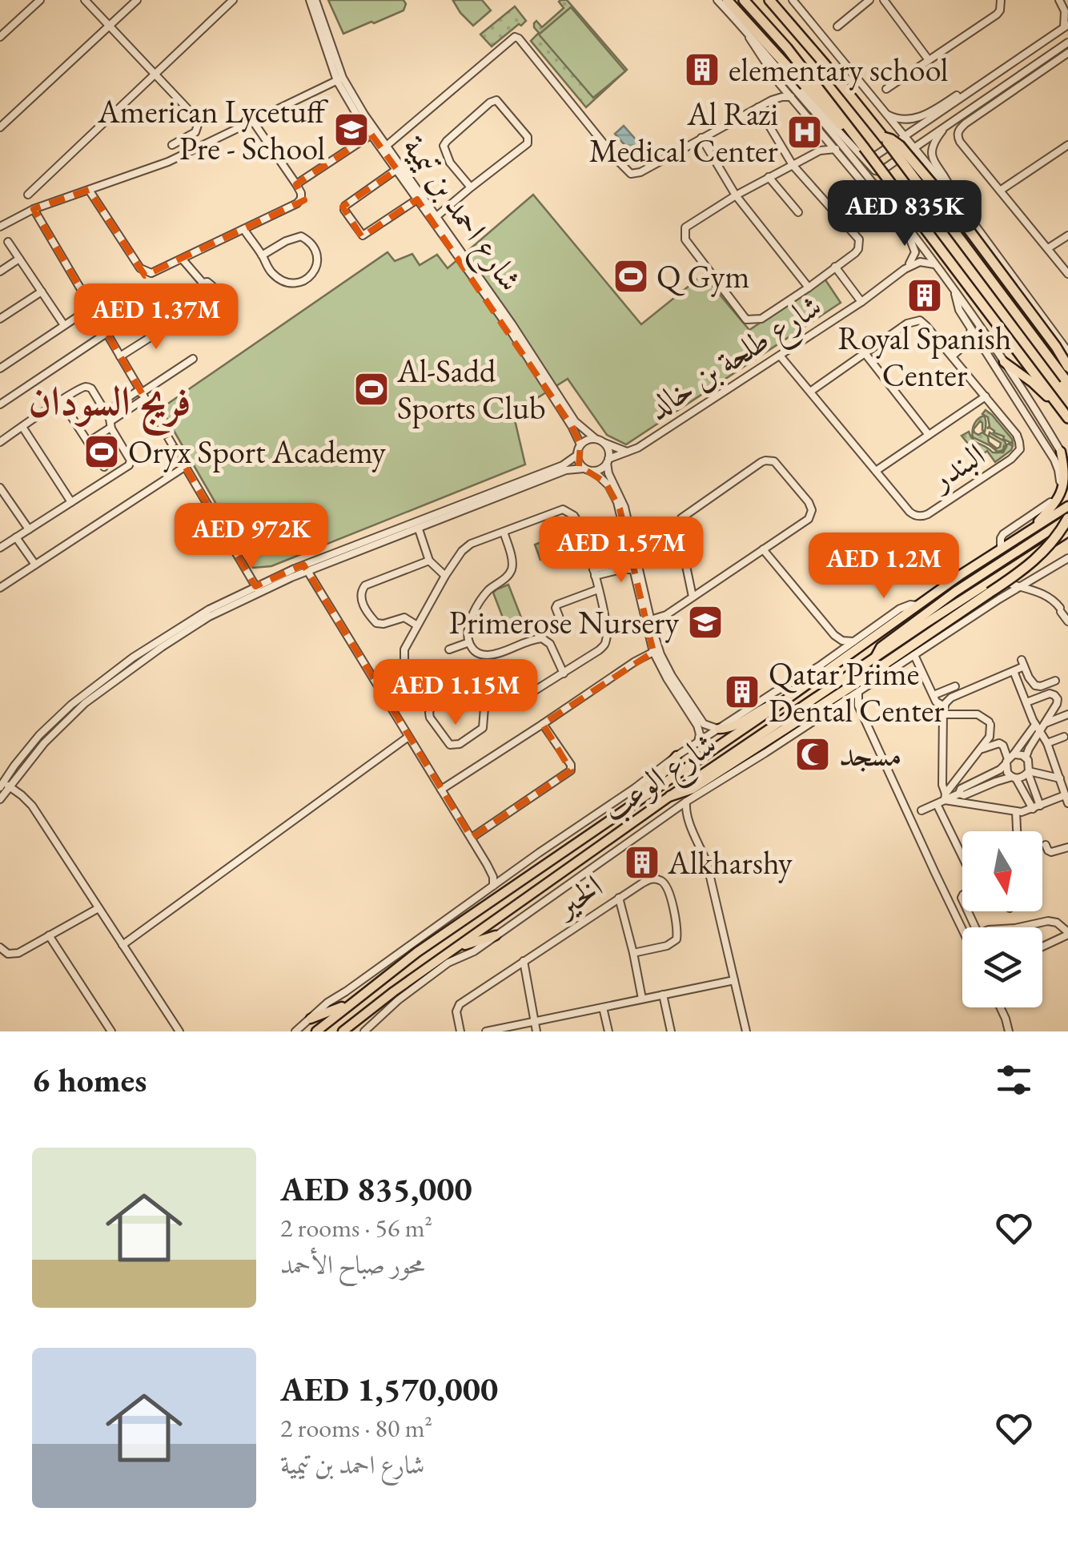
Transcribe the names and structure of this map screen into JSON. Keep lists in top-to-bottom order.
{
  "streets": {
    "main road": ["شارع الوعب"],
    "street": [
      "شارع احمد بن تيمية",
      "شارع طلحة بن خالد",
      "البندر",
      "الخير"
    ]
  },
  "crossings": [
    ["شارع احمد بن تيمية", "شارع طلحة بن خالد"],
    ["شارع طلحة بن خالد", "البندر"]
  ],
  "districts": ["فريج السودان"],
  "places": {
    "building": [
      "elementary school",
      "Royal Spanish Center",
      "Qatar Prime Dental Center",
      "Alkharshy"
    ],
    "school or university": ["American Lycetuff Pre - School", "Primerose Nursery"],
    "hospital": ["Al Razi Medical Center"],
    "sports": ["Q Gym", "Al-Sadd Sports Club", "Oryx Sport Academy"],
    "mosque": ["مسجد"]
  },
  "north": "bottom",
  "page": {
    "price": [
      "AED 835K",
      "AED 1.37M",
      "AED 972K",
      "AED 1.57M",
      "AED 1.2M",
      "AED 1.15M"
    ],
    "heading": "6 homes",
    "list": [
      {
        "name": "AED 835,000",
        "note": "2 rooms · 56 m² · محور صباح الأحمد"
      },
      {
        "name": "AED 1,570,000",
        "note": "2 rooms · 80 m² · شارع احمد بن تيمية"
      }
    ]
  }
}
